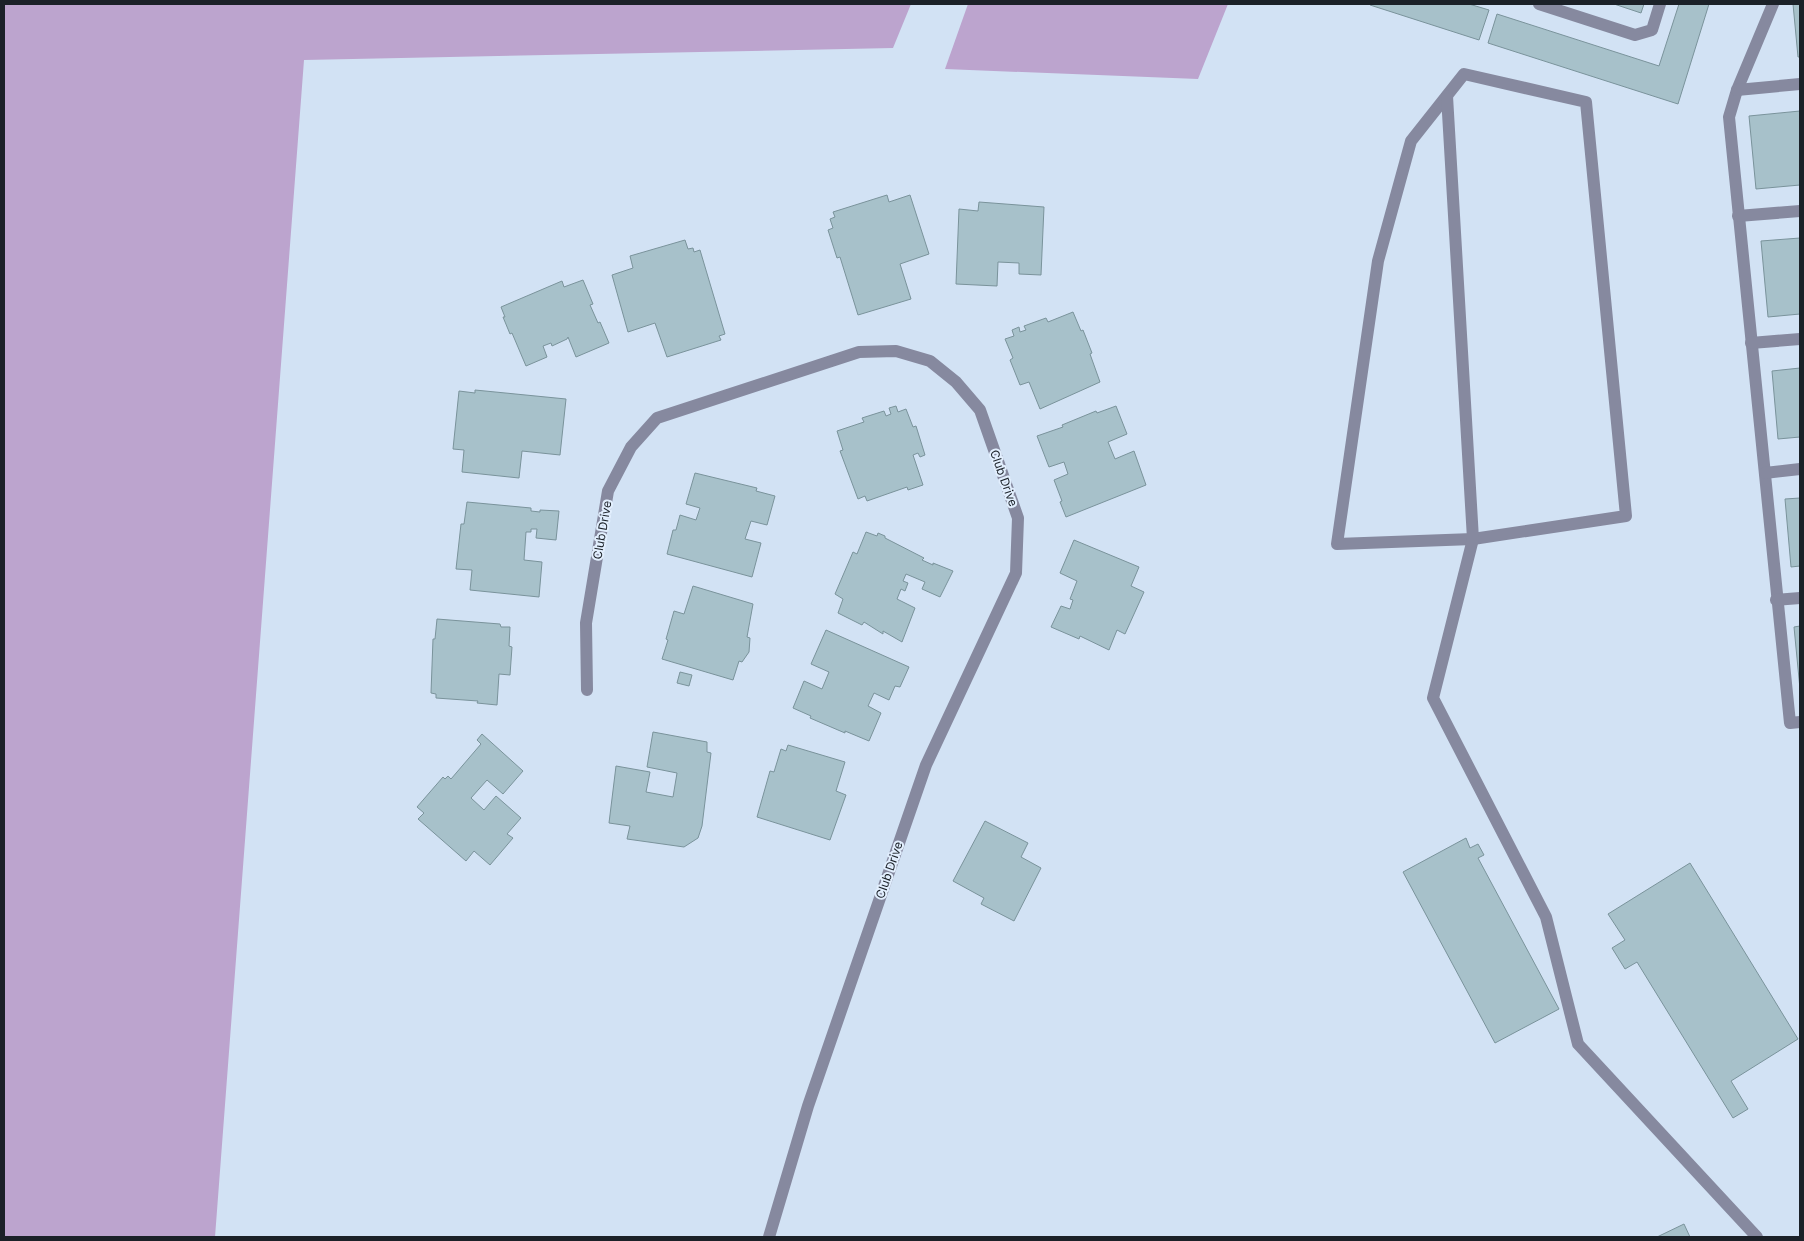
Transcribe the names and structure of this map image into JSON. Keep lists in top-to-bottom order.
{
  "streets": {
    "street": ["Club Drive"]
  }
}
